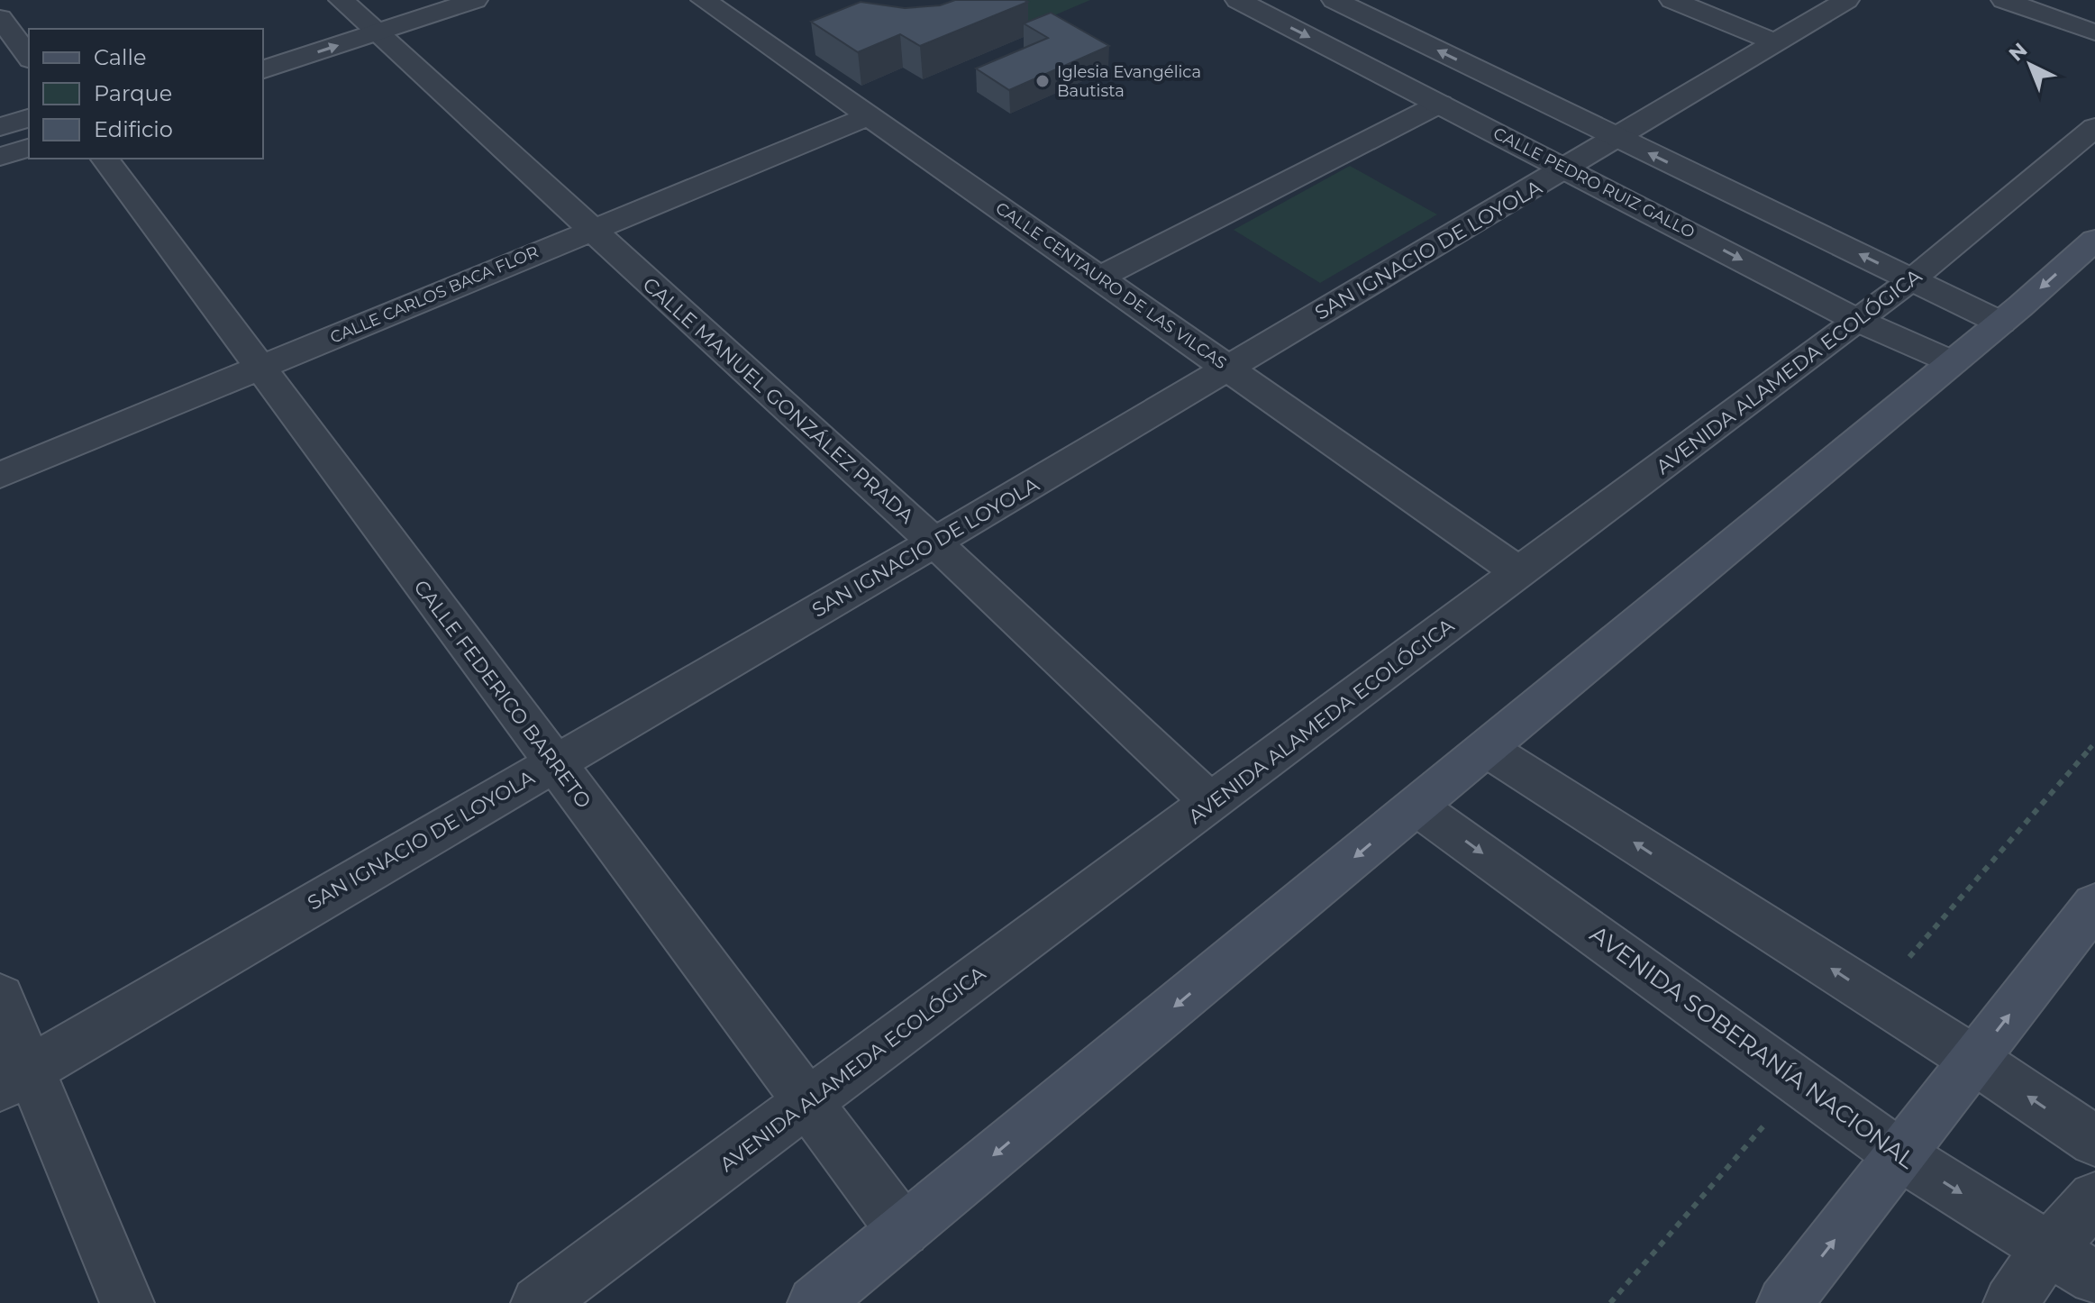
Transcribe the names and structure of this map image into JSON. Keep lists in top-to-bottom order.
{
  "streets": {
    "street": [
      "CALLE PEDRO RUIZ GALLO",
      "SAN IGNACIO DE LOYOLA",
      "CALLE CENTAURO DE LAS VILCAS",
      "CALLE CARLOS BACA FLOR",
      "AVENIDA ALAMEDA ECOLÓGICA",
      "CALLE MANUEL GONZÁLEZ PRADA",
      "CALLE FEDERICO BARRETO",
      "AVENIDA SOBERANÍA NACIONAL"
    ]
  },
  "crossings": [
    ["CALLE PEDRO RUIZ GALLO", "SAN IGNACIO DE LOYOLA"],
    ["CALLE PEDRO RUIZ GALLO", "AVENIDA ALAMEDA ECOLÓGICA"],
    ["SAN IGNACIO DE LOYOLA", "CALLE CENTAURO DE LAS VILCAS"],
    ["SAN IGNACIO DE LOYOLA", "CALLE MANUEL GONZÁLEZ PRADA"],
    ["SAN IGNACIO DE LOYOLA", "CALLE FEDERICO BARRETO"],
    ["CALLE CENTAURO DE LAS VILCAS", "CALLE CARLOS BACA FLOR"],
    ["CALLE CENTAURO DE LAS VILCAS", "AVENIDA ALAMEDA ECOLÓGICA"],
    ["CALLE CARLOS BACA FLOR", "CALLE MANUEL GONZÁLEZ PRADA"],
    ["CALLE CARLOS BACA FLOR", "CALLE FEDERICO BARRETO"],
    ["AVENIDA ALAMEDA ECOLÓGICA", "CALLE MANUEL GONZÁLEZ PRADA"],
    ["AVENIDA ALAMEDA ECOLÓGICA", "CALLE FEDERICO BARRETO"]
  ],
  "places": ["Iglesia Evangélica Bautista"],
  "legend": ["Calle", "Parque", "Edificio"],
  "north": "top left"
}
